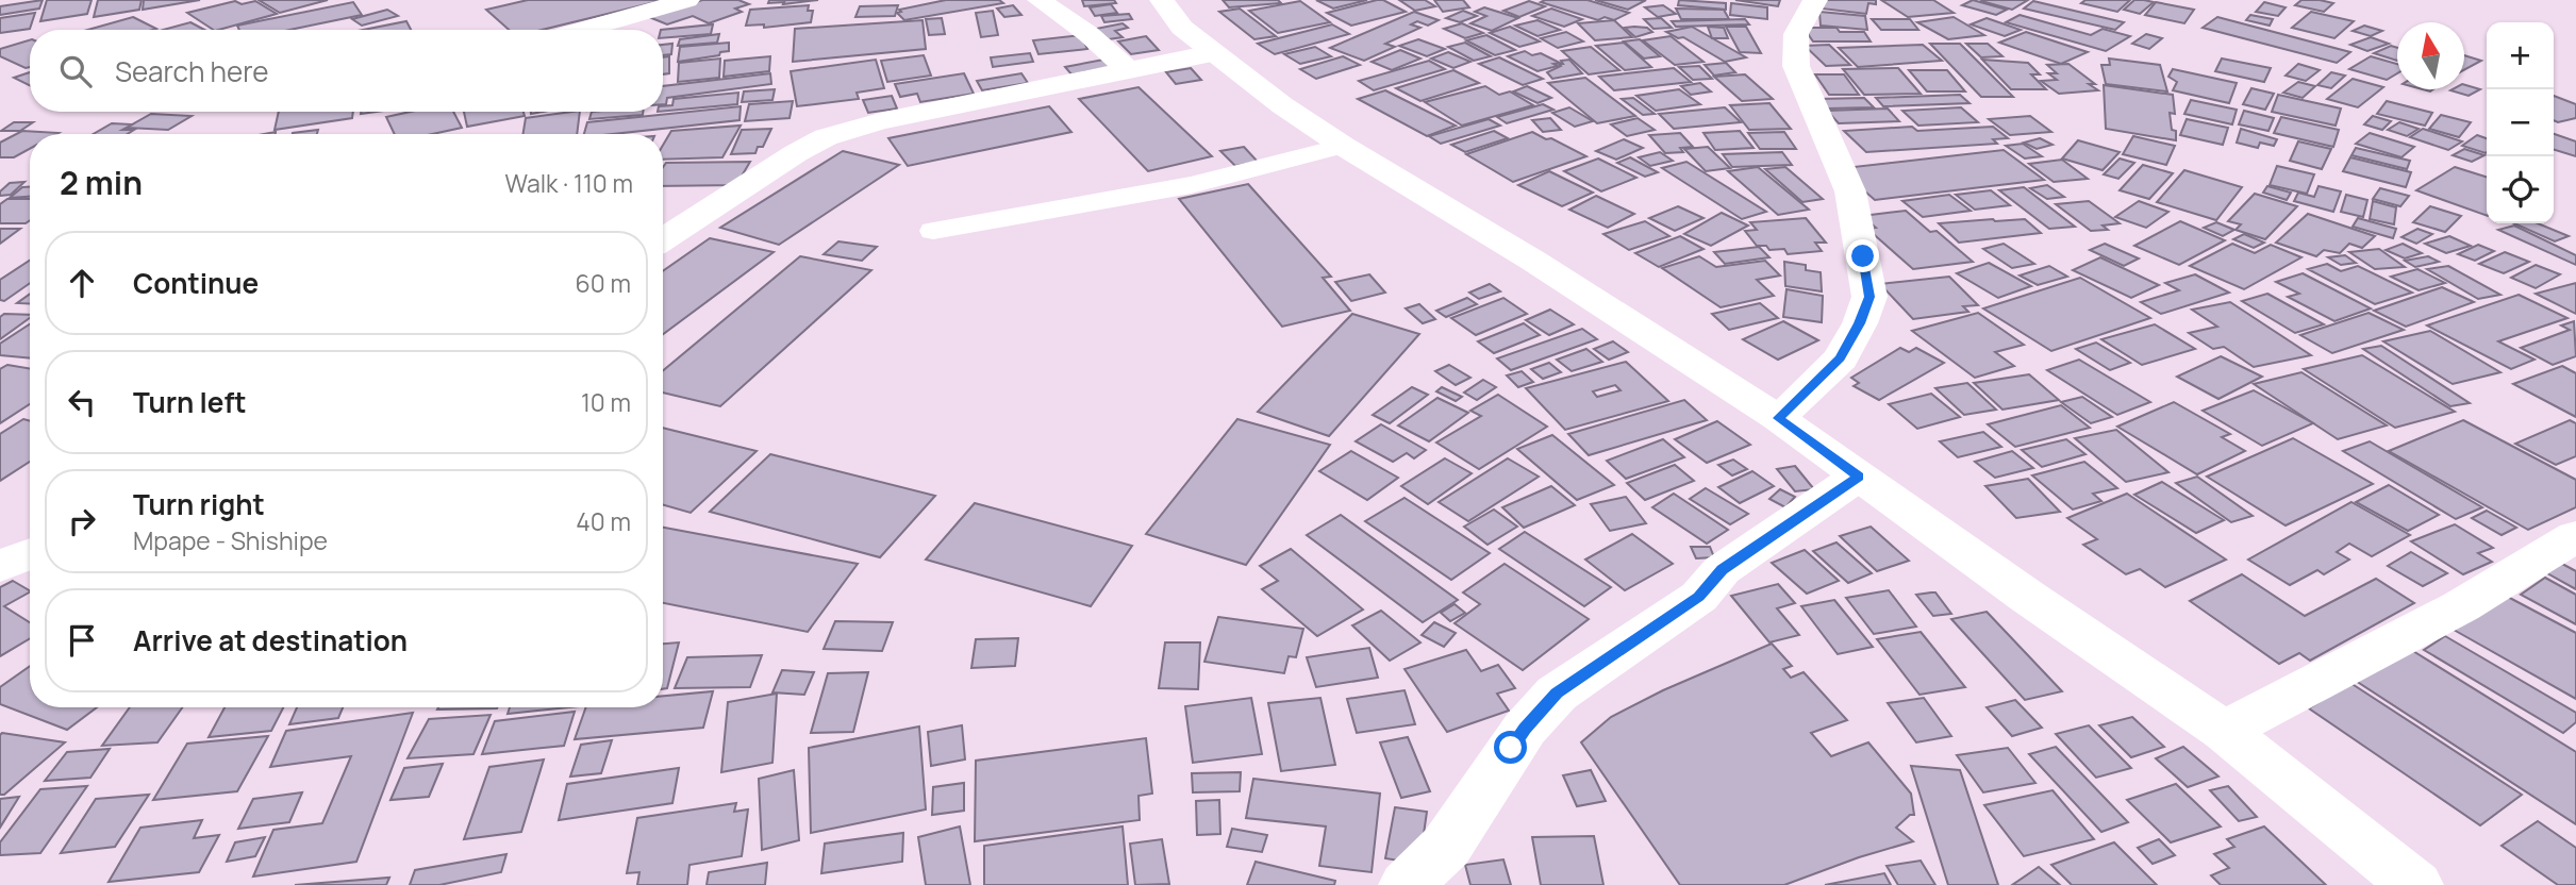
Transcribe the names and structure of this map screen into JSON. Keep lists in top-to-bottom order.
{
  "north": "top",
  "page": {
    "map_buttons": ["+", "−"],
    "search": "Search here",
    "heading": ["2 min", "Walk · 110 m"],
    "list": [
      ["Continue", "60 m"],
      ["Turn left", "10 m"],
      ["Turn right", "Mpape - Shishipe", "40 m"],
      "Arrive at destination"
    ]
  }
}
